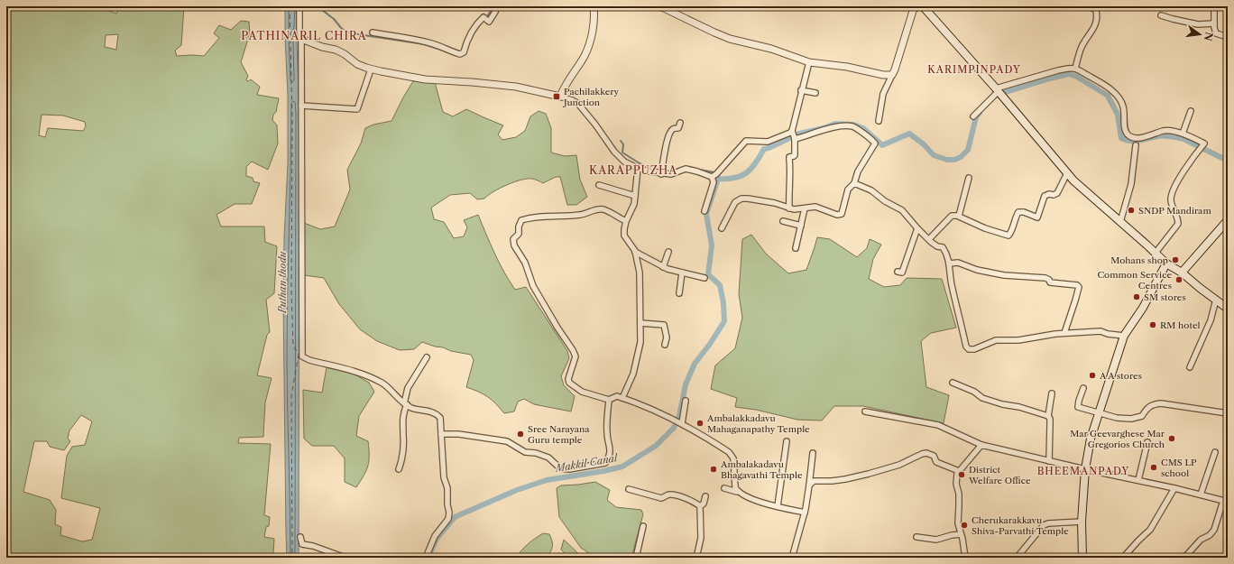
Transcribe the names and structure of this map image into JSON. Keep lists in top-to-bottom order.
{
  "districts": [
    "PATHINARIL CHIRA",
    "KARIMPINPADY",
    "KARAPPUZHA",
    "BHEEMANPADY"
  ],
  "water": ["Puthan thodu", "Makkil Canal"],
  "places": {
    "transit": ["Pachilakkery Junction"],
    "other": [
      "SNDP Mandiram",
      "Mohans shop",
      "Common Service Centres",
      "SM stores",
      "RM hotel",
      "A A stores",
      "Ambalakkadavu Mahaganapathy Temple",
      "Sree Narayana Guru temple",
      "Mar Geevarghese Mar Gregorios Church",
      "CMS LP school",
      "Ambalakadavu Bhagavathi Temple",
      "District Welfare Office",
      "Cherukarakkavu Shiva-Parvathi Temple"
    ]
  },
  "north": "right"
}
